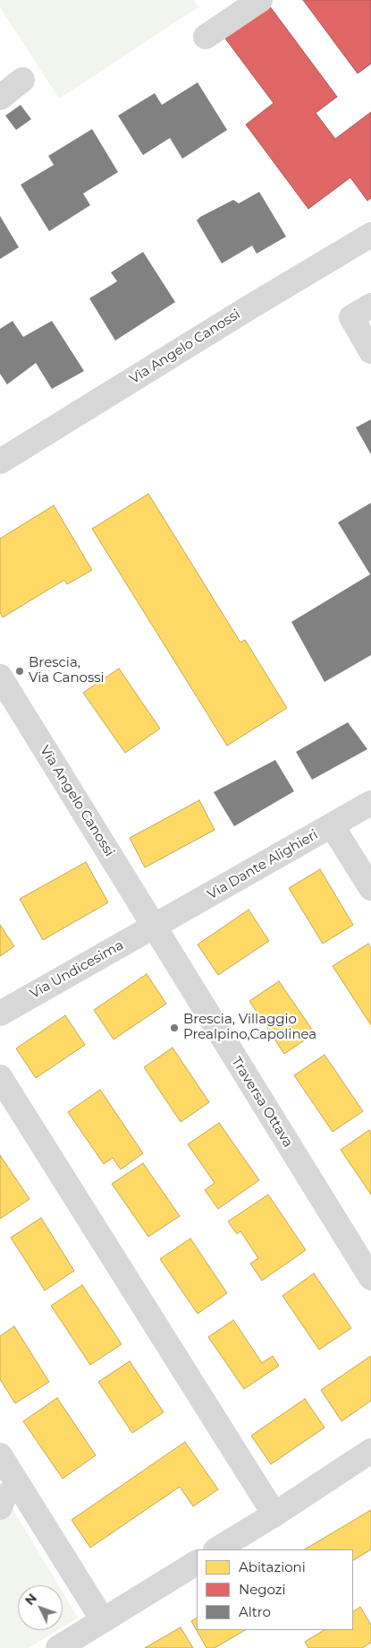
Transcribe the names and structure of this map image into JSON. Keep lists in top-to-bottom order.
{
  "streets": {
    "street": [
      "Via Angelo Canossi",
      "Via Dante Alighieri",
      "Via Undicesima",
      "Traversa Ottava"
    ]
  },
  "crossings": [
    ["Via Angelo Canossi", "Via Dante Alighieri"],
    ["Via Angelo Canossi", "Via Undicesima"],
    ["Via Angelo Canossi", "Traversa Ottava"],
    ["Via Dante Alighieri", "Via Undicesima"],
    ["Via Dante Alighieri", "Traversa Ottava"],
    ["Via Undicesima", "Traversa Ottava"]
  ],
  "places": ["Brescia, Via Canossi", "Brescia, Villaggio Prealpino,Capolinea"],
  "legend": ["Abitazioni", "Negozi", "Altro"],
  "north": "top left"
}
